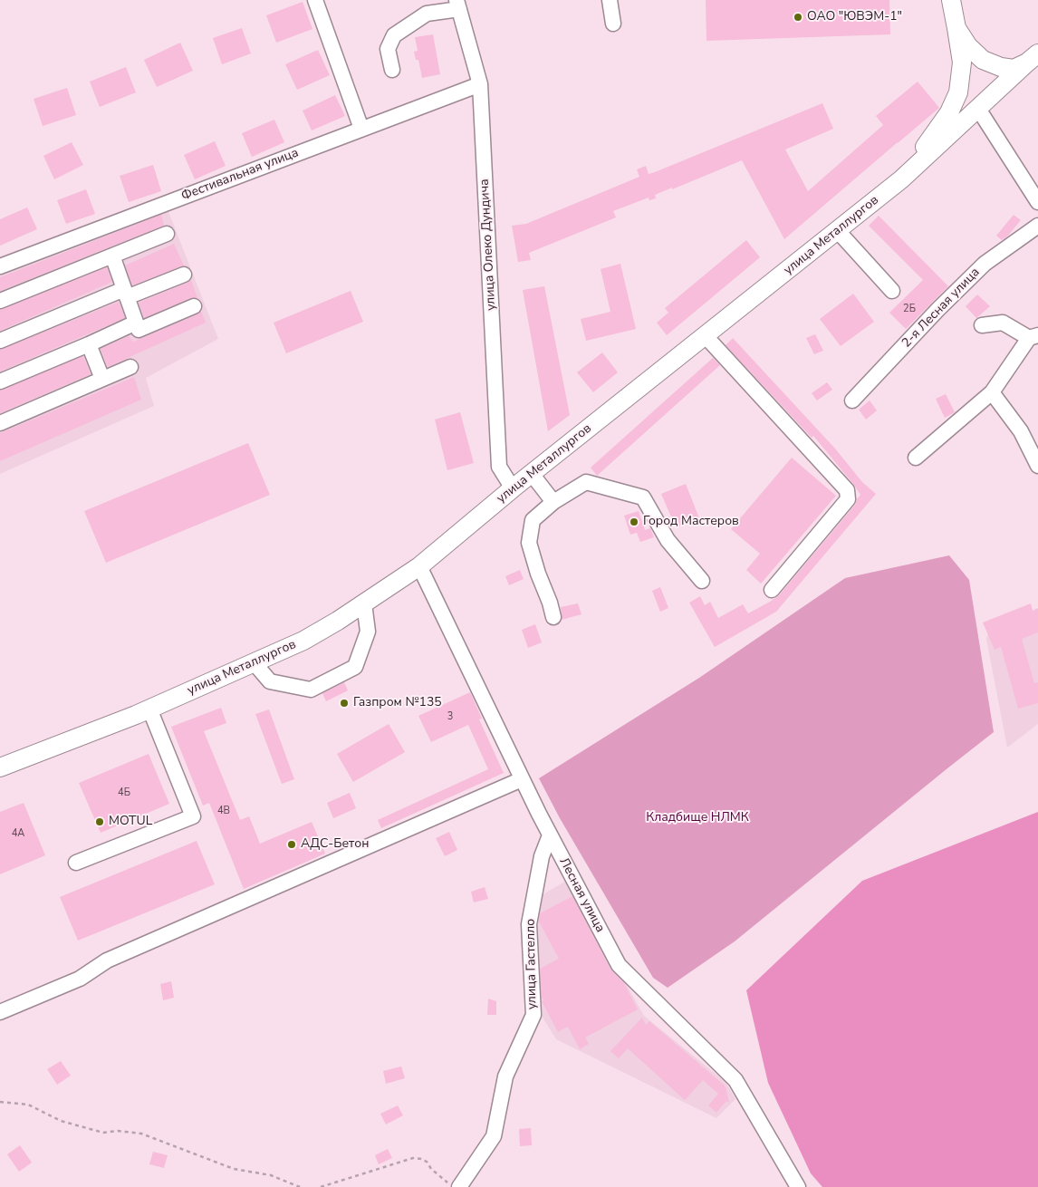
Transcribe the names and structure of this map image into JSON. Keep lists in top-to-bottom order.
{
  "streets": {
    "main road": ["улица Металлургов"],
    "street": [
      "Фестивальная улица",
      "улица Олеко Дундича",
      "2-я Лесная улица",
      "Лесная улица",
      "улица Гастелло"
    ]
  },
  "crossings": [
    ["Фестивальная улица", "улица Олеко Дундича"],
    ["улица Металлургов", "улица Олеко Дундича"],
    ["улица Металлургов", "Лесная улица"],
    ["Лесная улица", "улица Гастелло"]
  ],
  "parks": ["Кладбище НЛМК"],
  "places": [
    "ОАО \"ЮВЭМ-1\"",
    "Город Мастеров",
    "Газпром №135",
    "MOTUL",
    "АДС-Бетон"
  ],
  "house_numbers": [
    "2Б",
    "3",
    "4Б",
    "4В",
    "4А"
  ]
}
